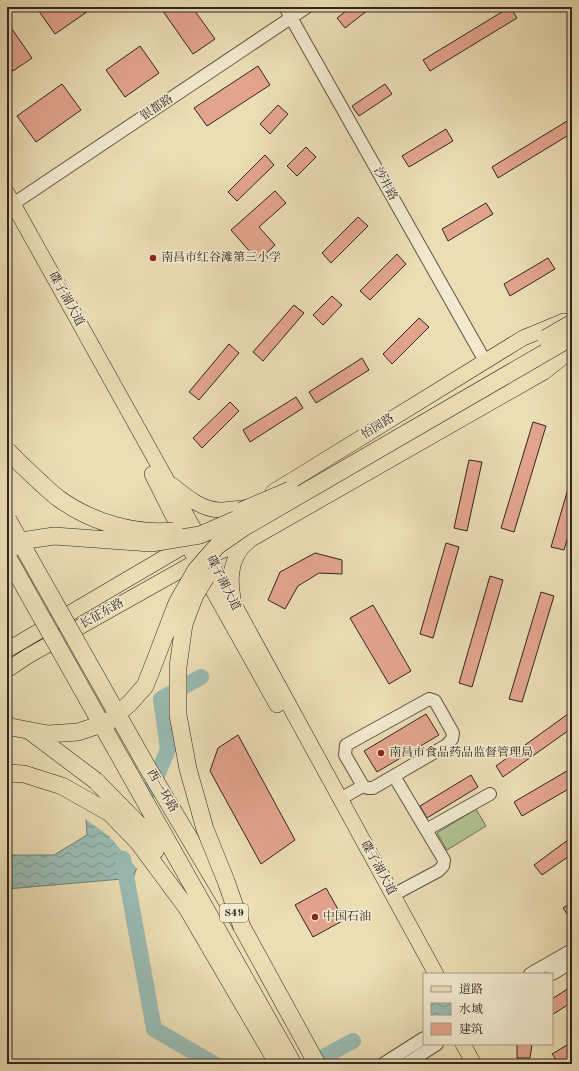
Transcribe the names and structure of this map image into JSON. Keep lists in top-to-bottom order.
{
  "streets": {
    "highway": ["西一环路", "S49"],
    "main road": ["碟子湖大道", "怡园路", "长征东路"],
    "street": ["银都路", "沙井路"]
  },
  "crossings": [
    ["银都路", "沙井路"],
    ["银都路", "碟子湖大道"],
    ["沙井路", "怡园路"],
    ["碟子湖大道", "怡园路"],
    ["碟子湖大道", "长征东路"],
    ["怡园路", "长征东路"]
  ],
  "places": ["南昌市红谷滩第三小学", "南昌市食品药品监督管理局", "中国石油"],
  "legend": ["道路", "水域", "建筑"]
}
